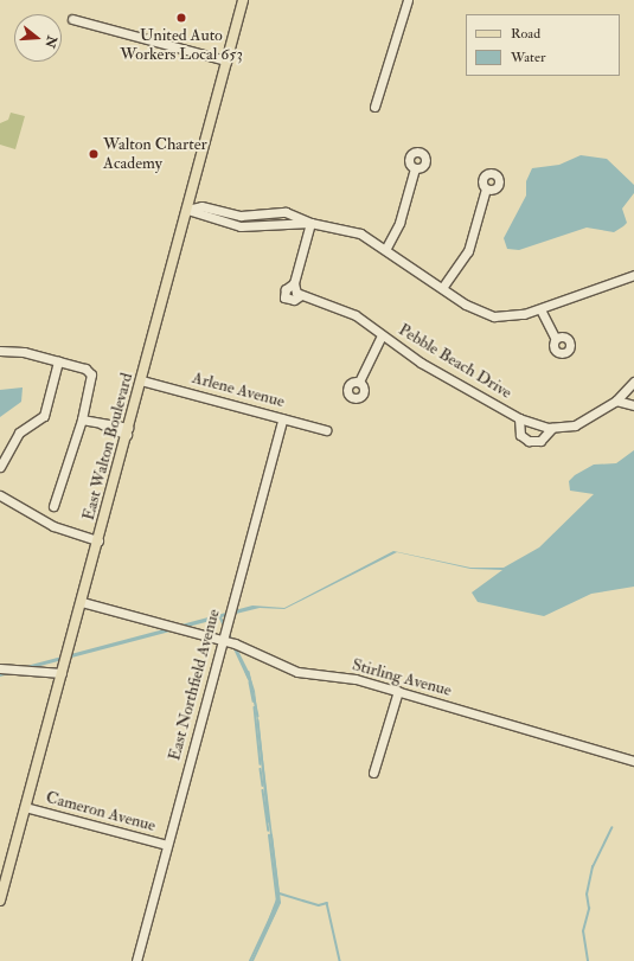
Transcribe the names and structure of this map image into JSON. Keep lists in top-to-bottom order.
{
  "streets": {
    "main road": ["East Walton Boulevard"],
    "street": [
      "Pebble Beach Drive",
      "Arlene Avenue",
      "Stirling Avenue",
      "East Northfield Avenue",
      "Cameron Avenue"
    ]
  },
  "crossings": [
    ["Arlene Avenue", "East Walton Boulevard"],
    ["Arlene Avenue", "East Northfield Avenue"],
    ["East Walton Boulevard", "Stirling Avenue"],
    ["East Walton Boulevard", "Cameron Avenue"],
    ["Stirling Avenue", "East Northfield Avenue"],
    ["East Northfield Avenue", "Cameron Avenue"]
  ],
  "places": ["United Auto Workers Local 653", "Walton Charter Academy"],
  "legend": ["Road", "Water"],
  "north": "right"
}
